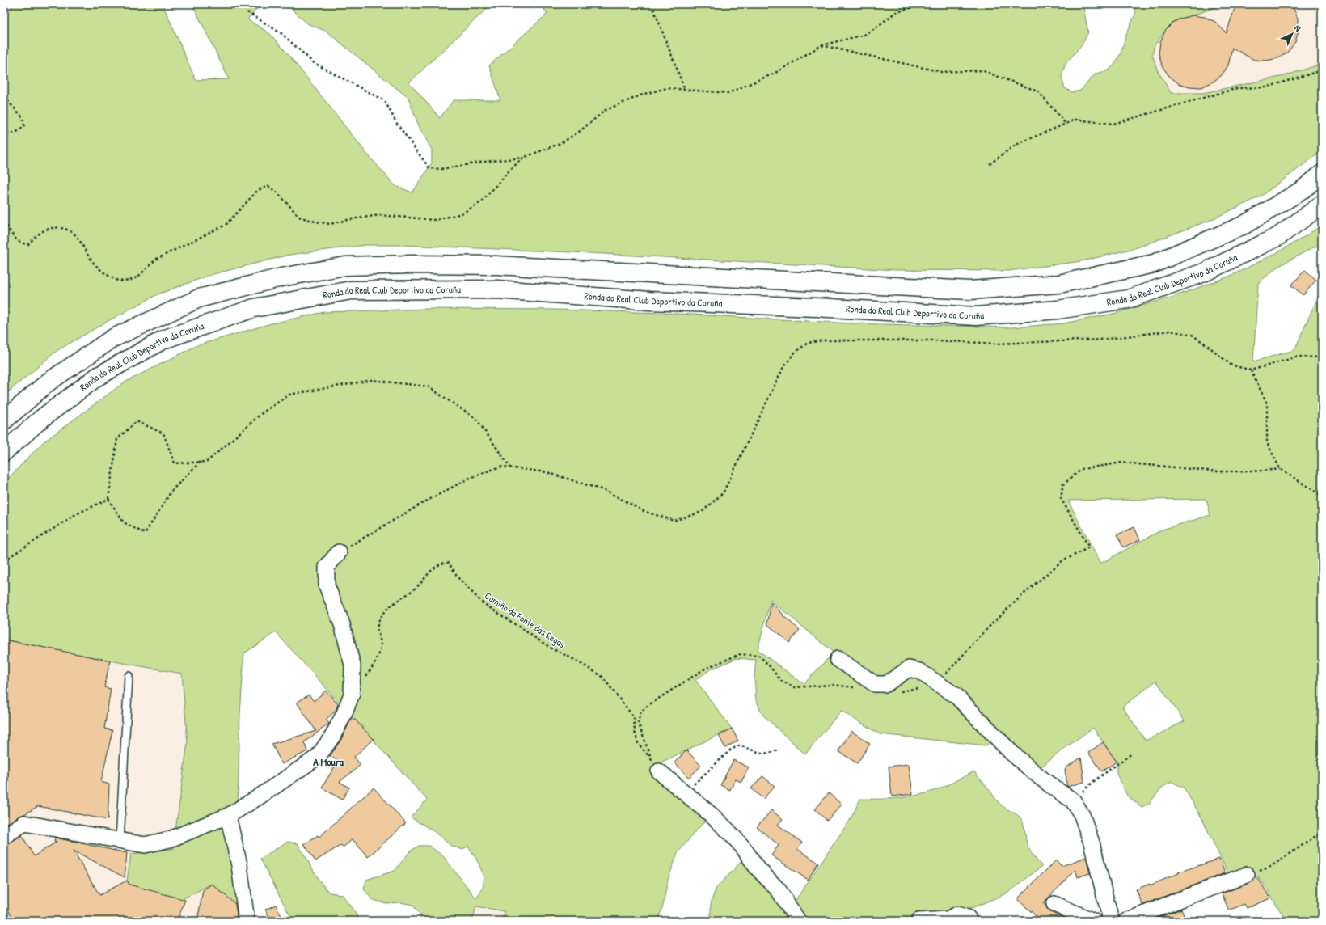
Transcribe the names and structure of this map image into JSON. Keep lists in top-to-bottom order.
{
  "streets": {
    "highway": ["Ronda do Real Club Deportivo da Coruña"],
    "path": ["Camiño da Fonte das Regas"]
  },
  "districts": ["A Moura"],
  "north": "top right"
}
